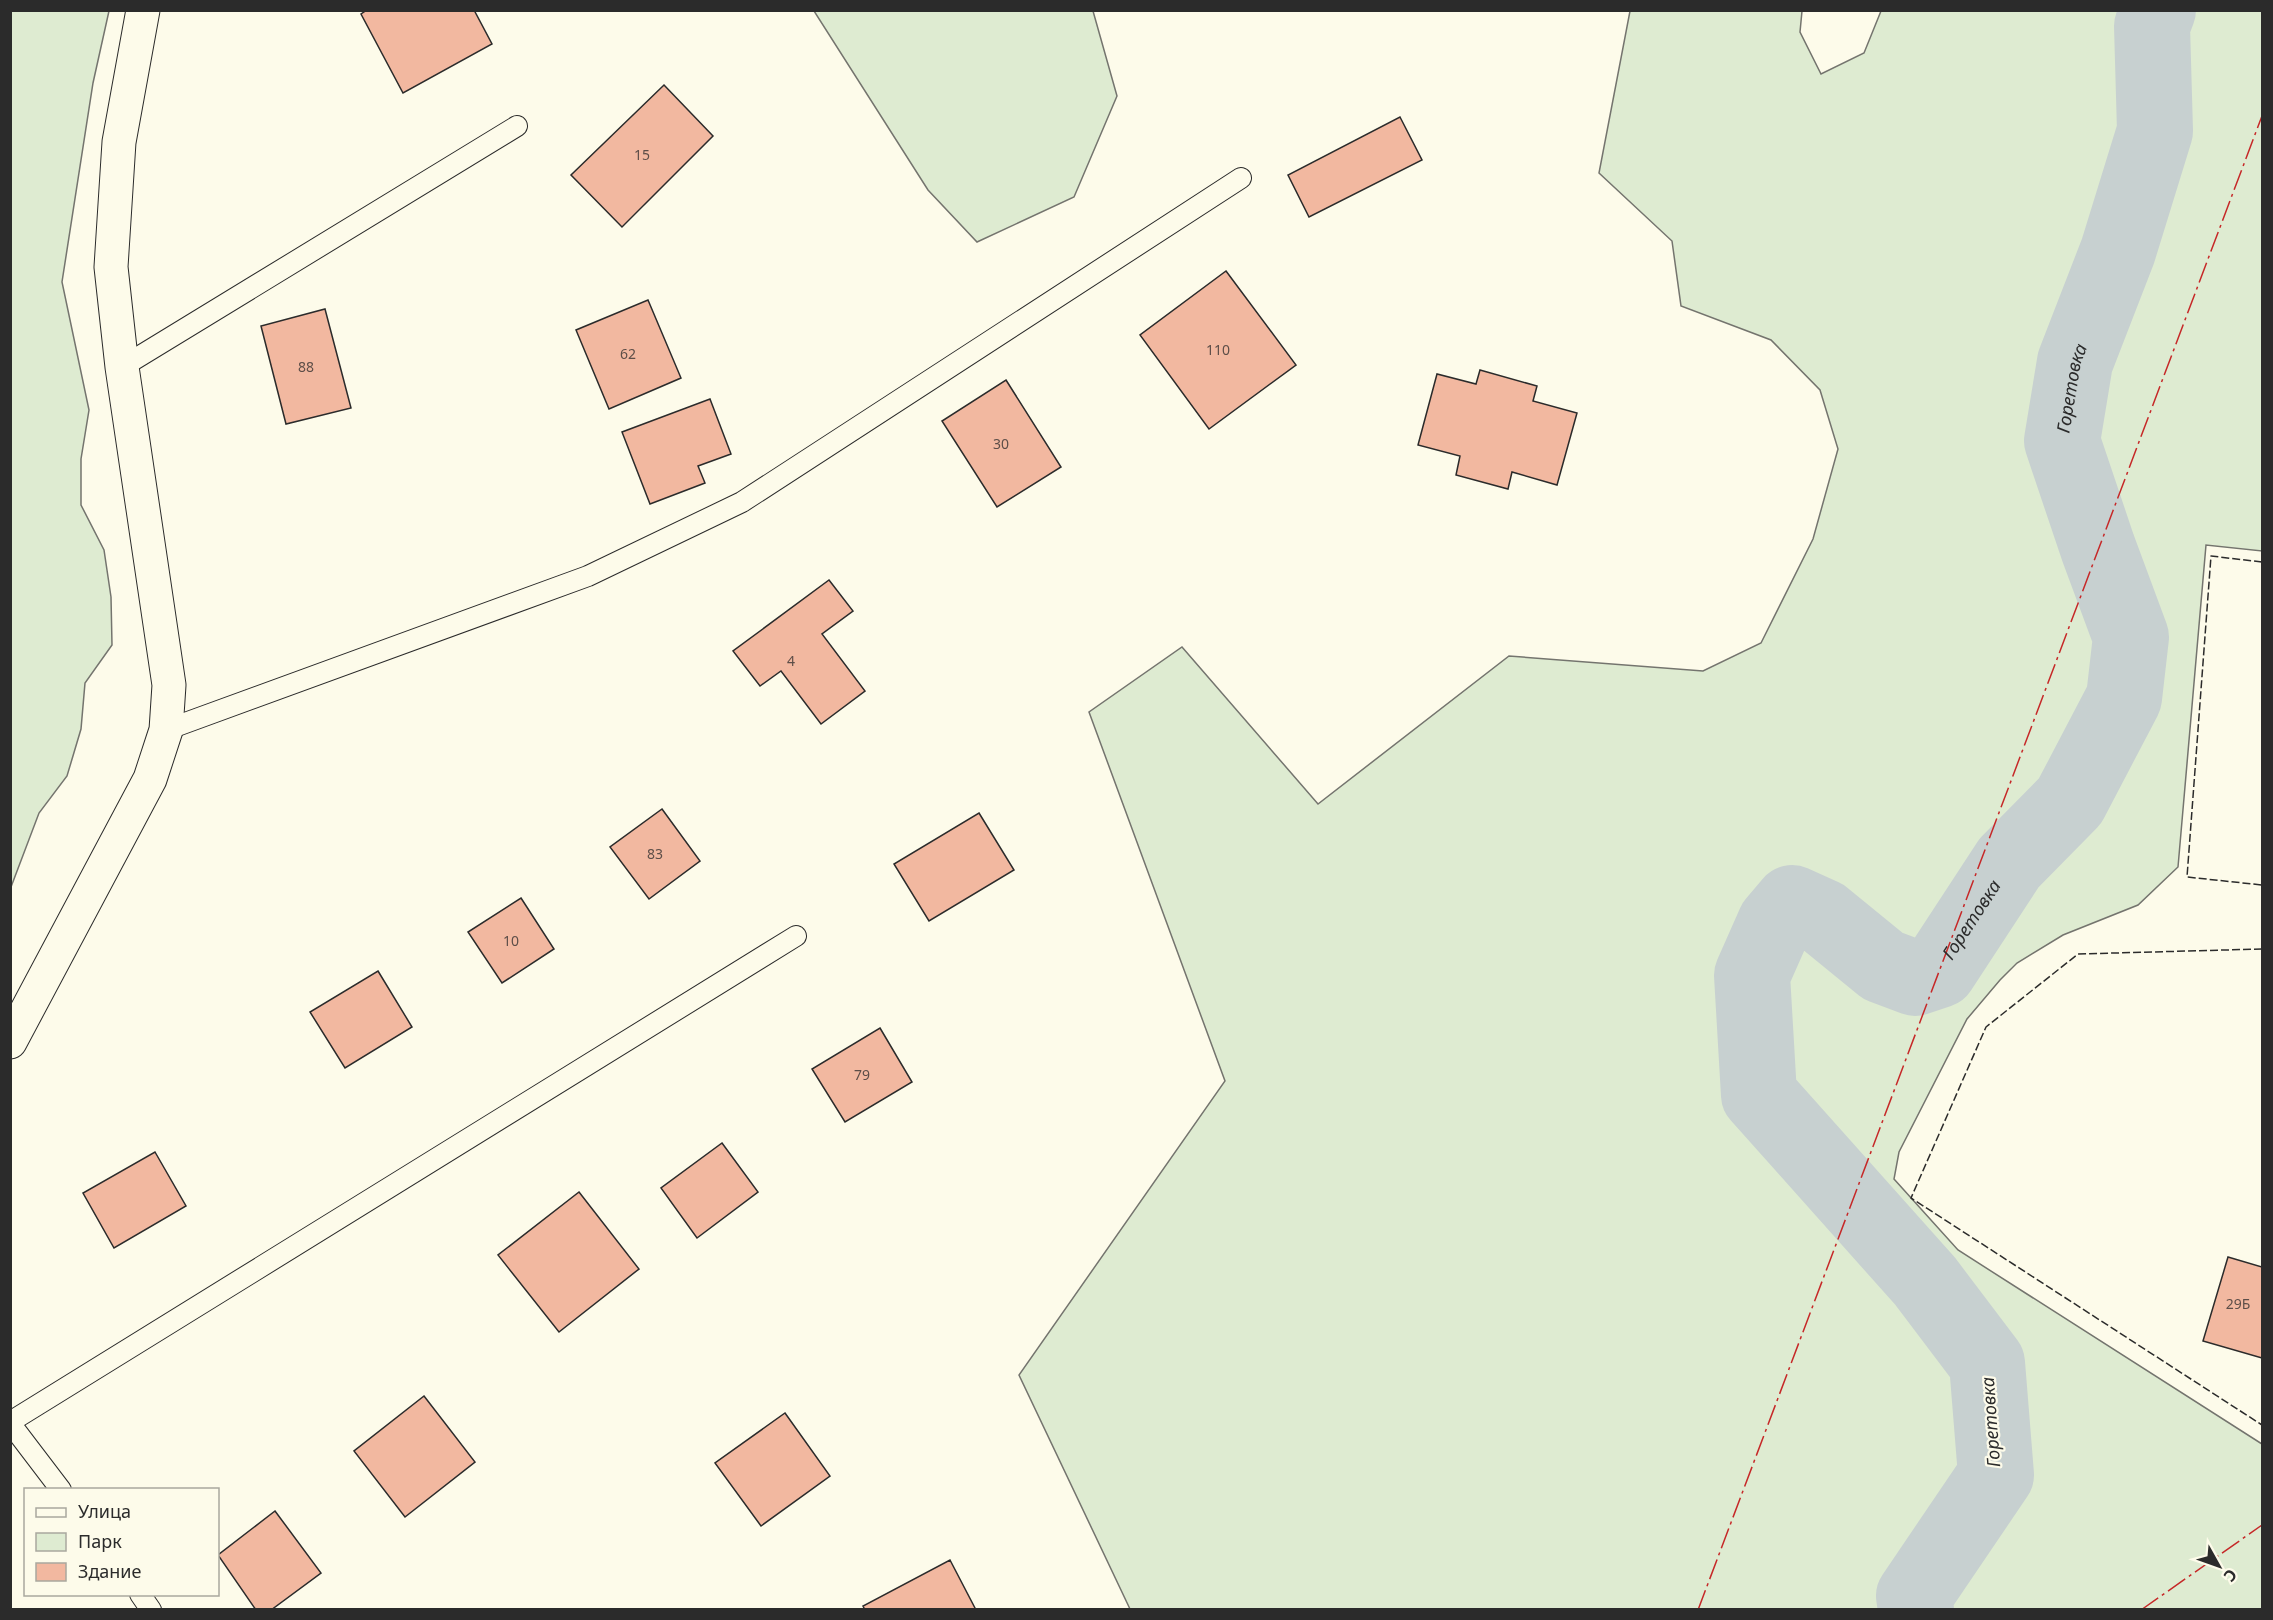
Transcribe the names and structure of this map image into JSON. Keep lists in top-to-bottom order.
{
  "water": ["Горетовка"],
  "house_numbers": [
    "15",
    "110",
    "62",
    "88",
    "30",
    "4",
    "83",
    "10",
    "79",
    "29Б"
  ],
  "legend": ["Улица", "Парк", "Здание"],
  "north": "bottom right"
}
